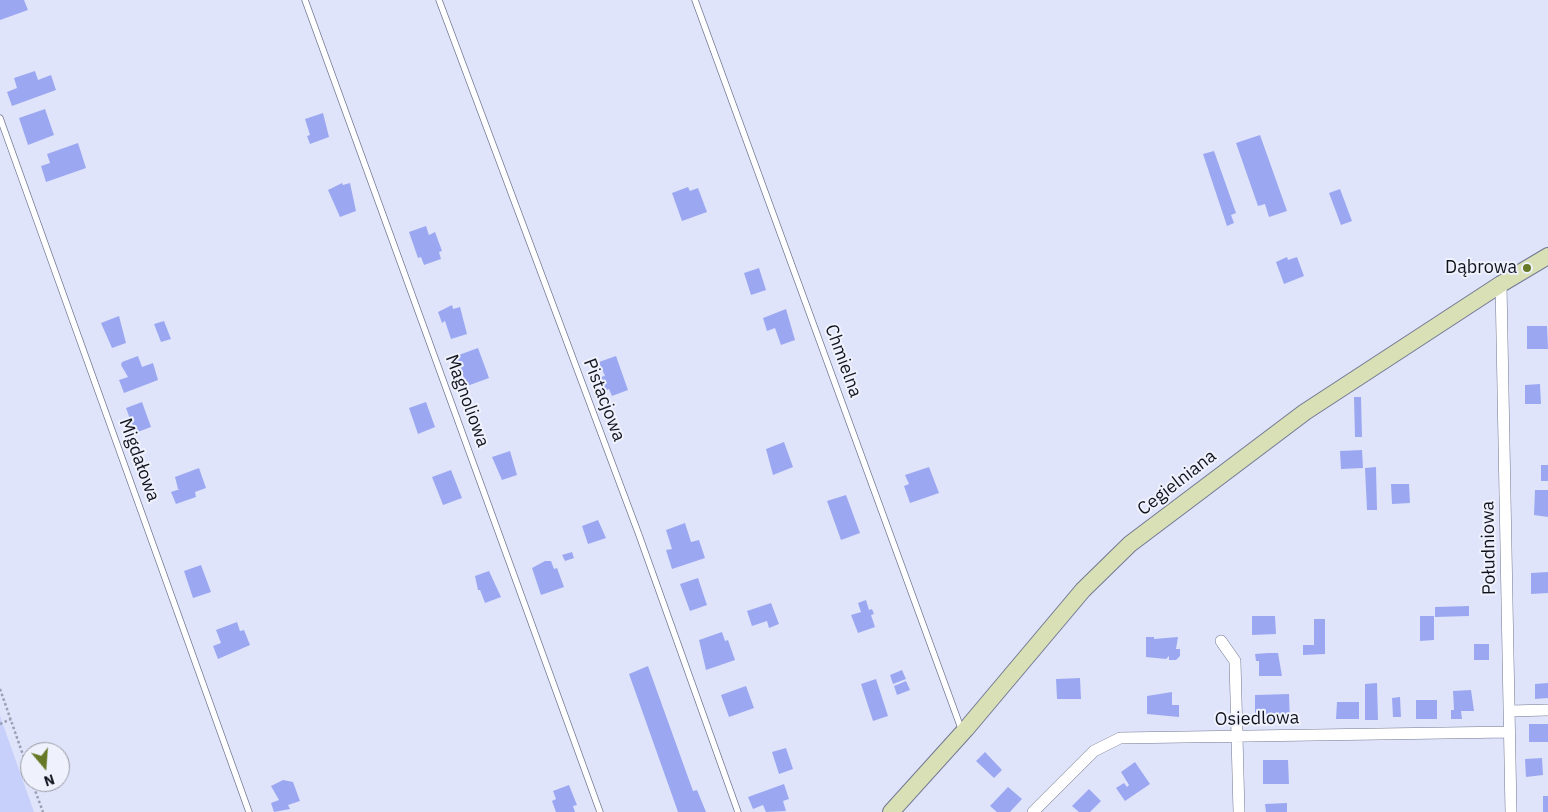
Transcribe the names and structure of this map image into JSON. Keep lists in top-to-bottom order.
{
  "streets": {
    "street": ["Cegielniana", "Południowa", "Osiedlowa"],
    "lane": [
      "Chmielna",
      "Pistacjowa",
      "Magnoliowa",
      "Migdałowa"
    ]
  },
  "crossings": [
    ["Chmielna", "Cegielniana"],
    ["Cegielniana", "Południowa"],
    ["Południowa", "Osiedlowa"]
  ],
  "places": ["Dąbrowa"],
  "north": "bottom"
}
